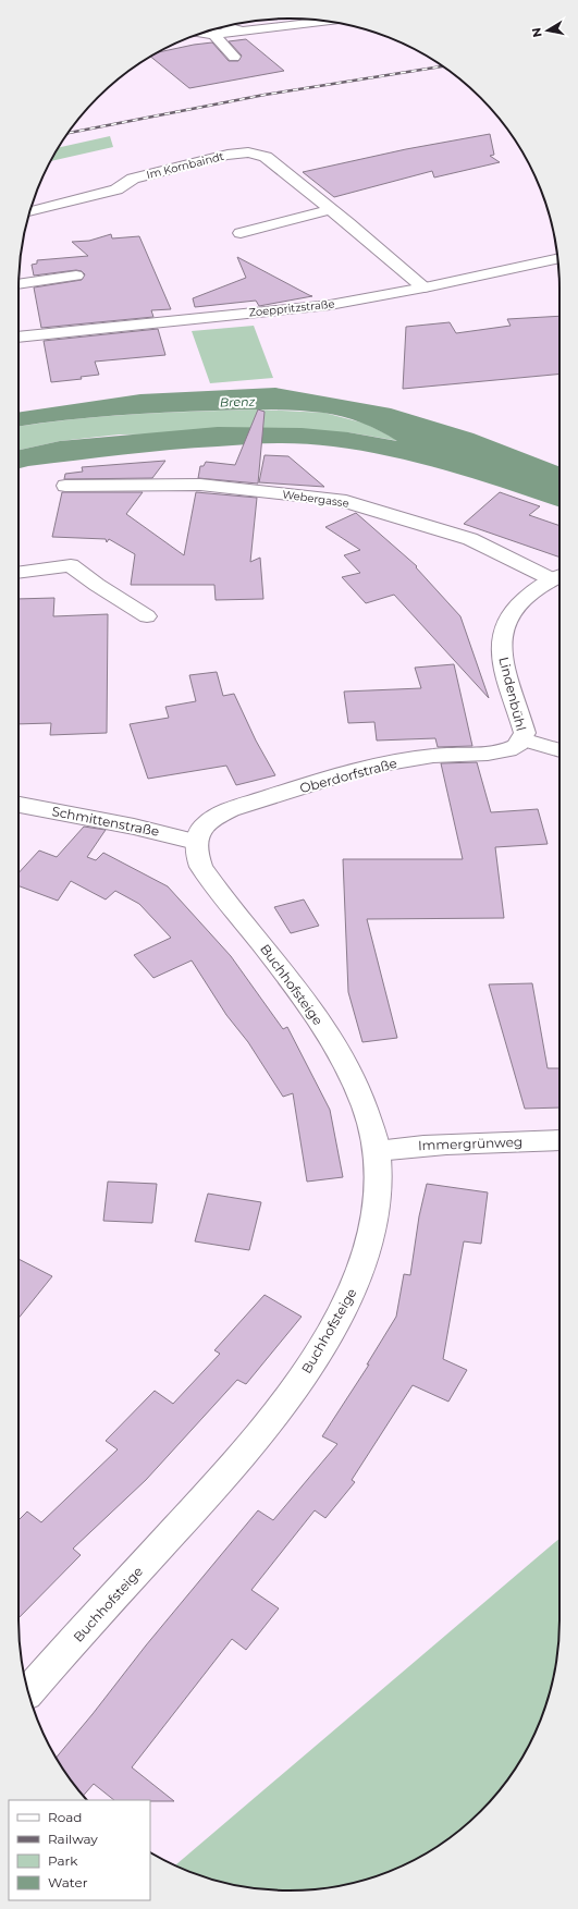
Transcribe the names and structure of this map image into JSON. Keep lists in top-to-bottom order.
{
  "streets": {
    "street": [
      "Im Kornbaindt",
      "Zoeppritzstraße",
      "Webergasse",
      "Lindenbühl",
      "Oberdorfstraße",
      "Schmittenstraße",
      "Buchhofsteige",
      "Immergrünweg"
    ]
  },
  "crossings": [
    ["Im Kornbaindt", "Zoeppritzstraße"],
    ["Webergasse", "Lindenbühl"],
    ["Lindenbühl", "Oberdorfstraße"],
    ["Oberdorfstraße", "Schmittenstraße"],
    ["Oberdorfstraße", "Buchhofsteige"],
    ["Schmittenstraße", "Buchhofsteige"],
    ["Buchhofsteige", "Immergrünweg"]
  ],
  "water": ["Brenz"],
  "legend": [
    "Road",
    "Railway",
    "Park",
    "Water"
  ],
  "north": "left"
}
